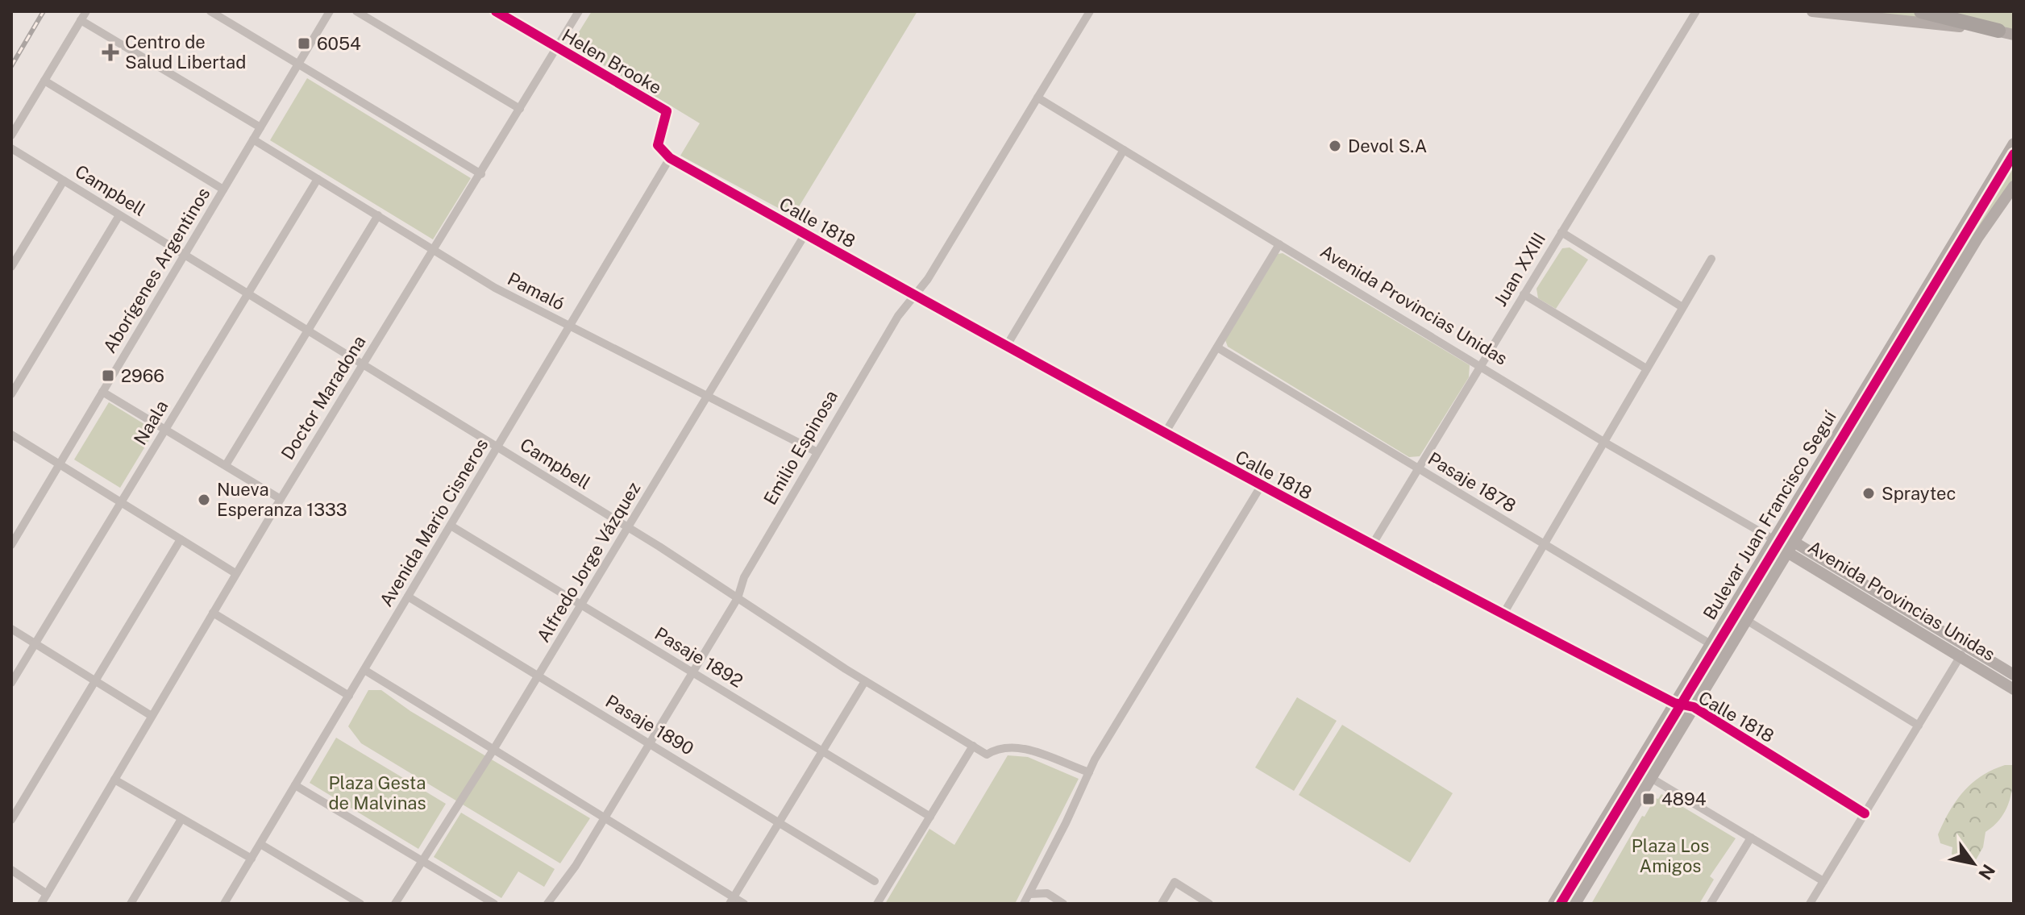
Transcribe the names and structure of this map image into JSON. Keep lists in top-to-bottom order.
{
  "streets": {
    "main road": ["Avenida Provincias Unidas", "Bulevar Juan Francisco Seguí"],
    "street": [
      "Helen Brooke",
      "Campbell",
      "Calle 1818",
      "Juan XXIII",
      "Aborígenes Argentinos",
      "Pamaló",
      "Doctor Maradona",
      "Naala",
      "Emilio Espinosa",
      "Pasaje 1878",
      "Avenida Mario Cisneros",
      "Alfredo Jorge Vázquez",
      "Pasaje 1892",
      "Pasaje 1890"
    ]
  },
  "crossings": [
    ["Helen Brooke", "Calle 1818"],
    ["Helen Brooke", "Doctor Maradona"],
    ["Helen Brooke", "Avenida Mario Cisneros"],
    ["Campbell", "Aborígenes Argentinos"],
    ["Campbell", "Doctor Maradona"],
    ["Campbell", "Naala"],
    ["Campbell", "Emilio Espinosa"],
    ["Campbell", "Avenida Mario Cisneros"],
    ["Campbell", "Alfredo Jorge Vázquez"],
    ["Calle 1818", "Juan XXIII"],
    ["Calle 1818", "Emilio Espinosa"],
    ["Calle 1818", "Bulevar Juan Francisco Seguí"],
    ["Calle 1818", "Avenida Mario Cisneros"],
    ["Calle 1818", "Alfredo Jorge Vázquez"],
    ["Juan XXIII", "Avenida Provincias Unidas"],
    ["Juan XXIII", "Pasaje 1878"],
    ["Aborígenes Argentinos", "Pamaló"],
    ["Pamaló", "Doctor Maradona"],
    ["Pamaló", "Naala"],
    ["Pamaló", "Emilio Espinosa"],
    ["Pamaló", "Avenida Mario Cisneros"],
    ["Pamaló", "Alfredo Jorge Vázquez"],
    ["Avenida Provincias Unidas", "Emilio Espinosa"],
    ["Avenida Provincias Unidas", "Bulevar Juan Francisco Seguí"],
    ["Emilio Espinosa", "Pasaje 1892"],
    ["Emilio Espinosa", "Pasaje 1890"],
    ["Pasaje 1878", "Bulevar Juan Francisco Seguí"],
    ["Avenida Mario Cisneros", "Pasaje 1892"],
    ["Avenida Mario Cisneros", "Pasaje 1890"],
    ["Alfredo Jorge Vázquez", "Pasaje 1892"],
    ["Alfredo Jorge Vázquez", "Pasaje 1890"]
  ],
  "parks": ["Plaza Gesta de Malvinas", "Plaza Los Amigos"],
  "places": {
    "transit": ["6054", "2966", "4894"],
    "health": ["Centro de Salud Libertad"],
    "other": ["Devol S.A", "Spraytec", "Nueva Esperanza 1333"]
  },
  "north": "bottom right"
}
